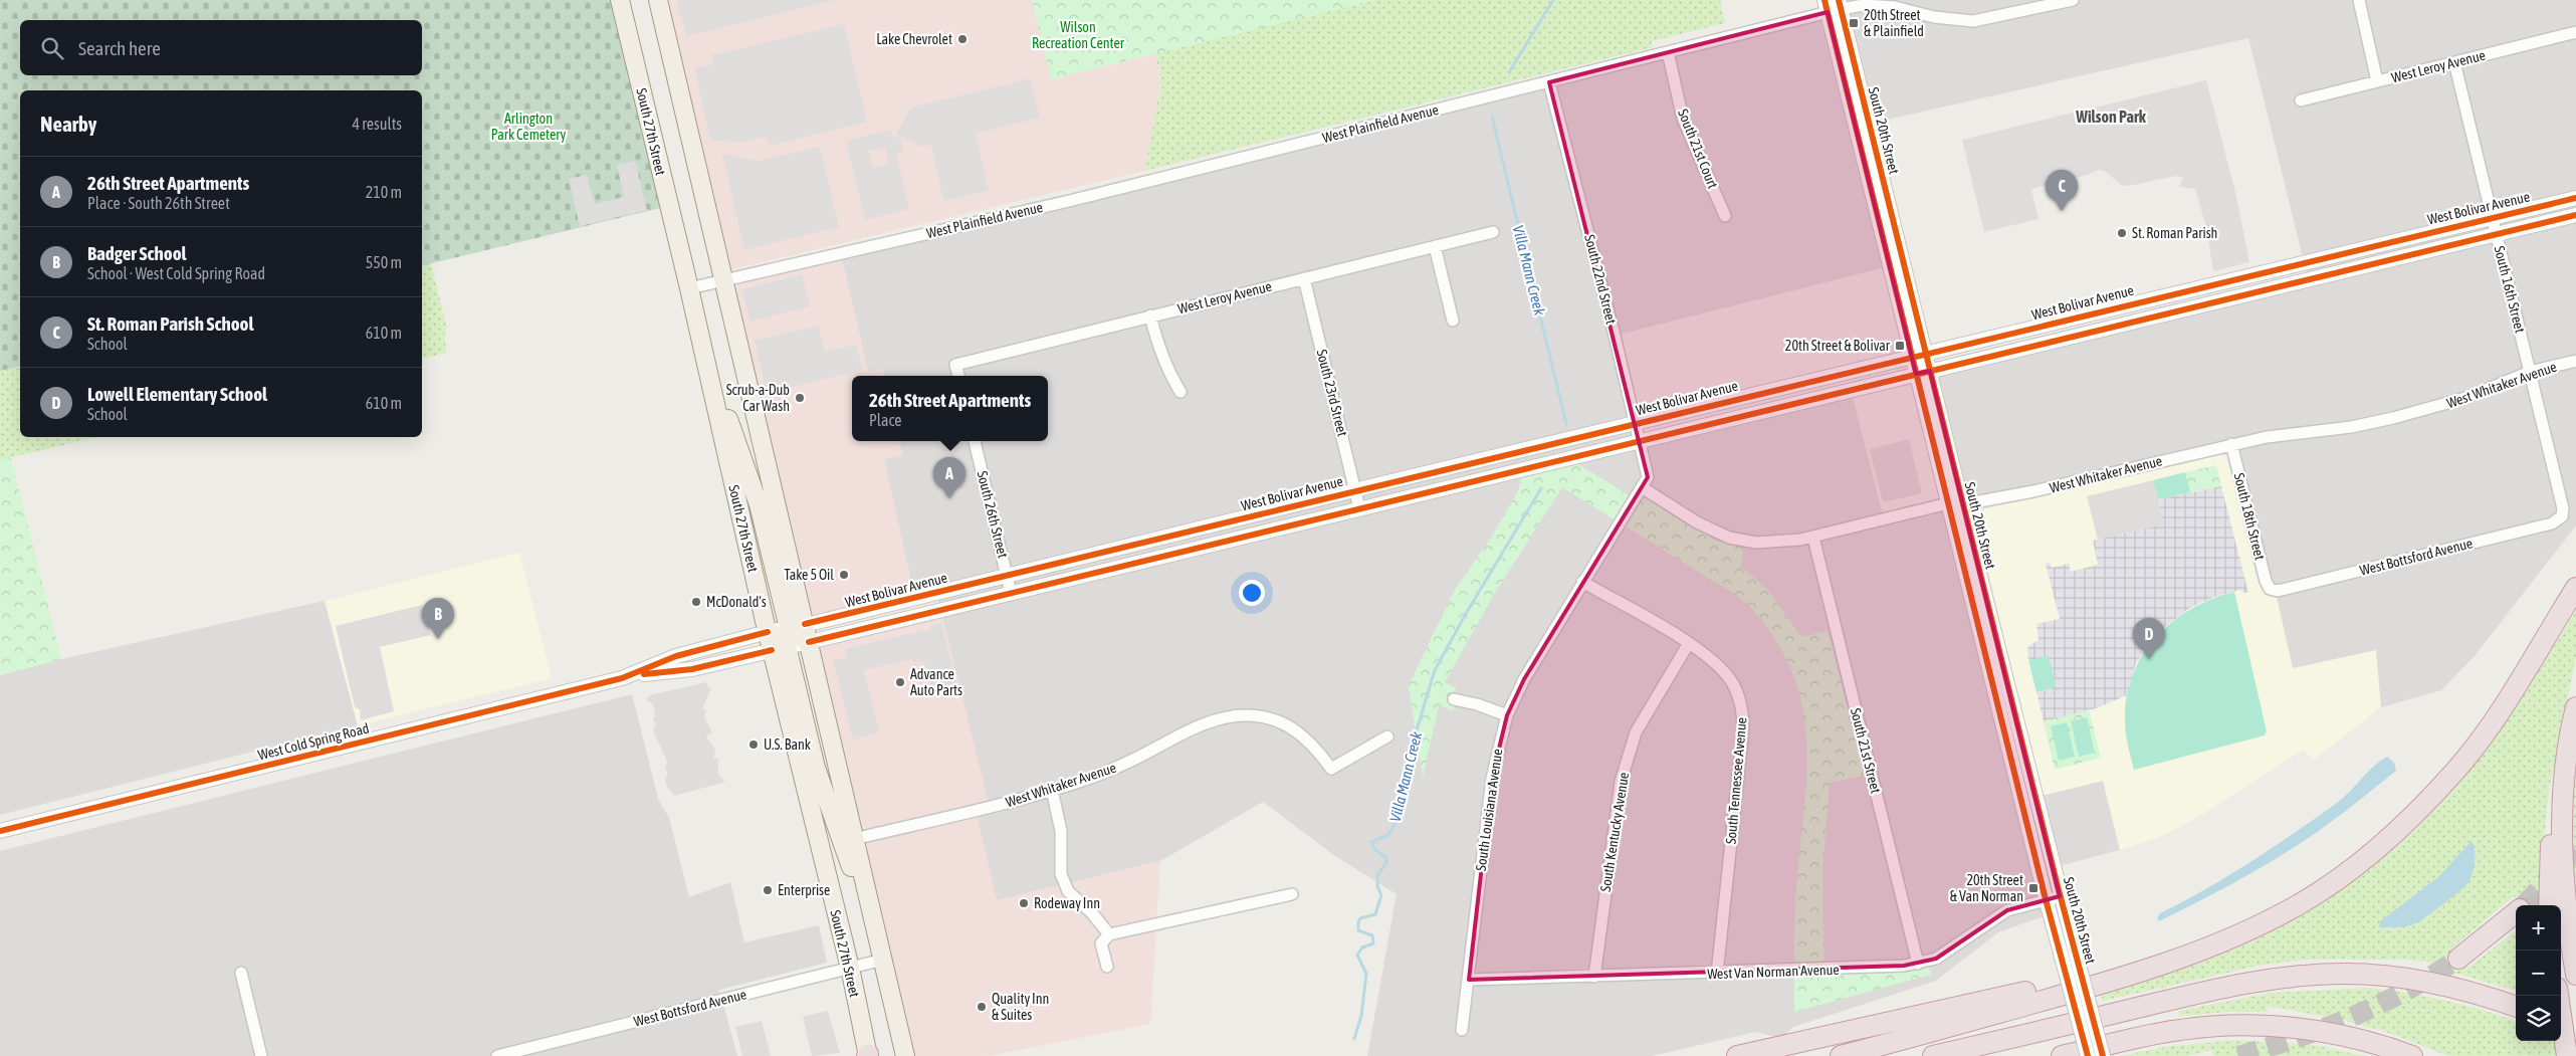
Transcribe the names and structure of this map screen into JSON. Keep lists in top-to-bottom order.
{
  "streets": {
    "main road": ["South 27th Street"],
    "street": [
      "West Leroy Avenue",
      "West Plainfield Avenue",
      "South 20th Street",
      "South 21st Court",
      "West Bolivar Avenue",
      "South 22nd Street",
      "South 16th Street",
      "West Whitaker Avenue",
      "South 23rd Street",
      "South 26th Street",
      "South 18th Street",
      "West Bottsford Avenue",
      "West Cold Spring Road",
      "South 21st Street",
      "South Tennessee Avenue",
      "South Louisiana Avenue",
      "South Kentucky Avenue",
      "West Van Norman Avenue"
    ]
  },
  "crossings": [
    ["West Leroy Avenue", "South 16th Street"],
    ["West Leroy Avenue", "South 23rd Street"],
    ["West Plainfield Avenue", "South 20th Street"],
    ["West Plainfield Avenue", "South 27th Street"],
    ["West Plainfield Avenue", "South 21st Court"],
    ["West Plainfield Avenue", "South 22nd Street"],
    ["South 20th Street", "West Bolivar Avenue"],
    ["South 20th Street", "West Whitaker Avenue"],
    ["South 20th Street", "West Van Norman Avenue"],
    ["South 27th Street", "West Bottsford Avenue"],
    ["South 27th Street", "West Cold Spring Road"],
    ["West Bolivar Avenue", "South 22nd Street"],
    ["West Bolivar Avenue", "South 16th Street"],
    ["West Bolivar Avenue", "South 23rd Street"],
    ["West Bolivar Avenue", "South 26th Street"],
    ["West Bolivar Avenue", "West Cold Spring Road"],
    ["South 22nd Street", "West Whitaker Avenue"],
    ["South 22nd Street", "South Louisiana Avenue"],
    ["South 16th Street", "West Whitaker Avenue"],
    ["South 16th Street", "West Bottsford Avenue"],
    ["West Whitaker Avenue", "South 18th Street"],
    ["West Whitaker Avenue", "South 21st Street"],
    ["West Whitaker Avenue", "South Louisiana Avenue"],
    ["South 18th Street", "West Bottsford Avenue"],
    ["South 21st Street", "West Van Norman Avenue"],
    ["South Tennessee Avenue", "South Louisiana Avenue"],
    ["South Tennessee Avenue", "South Kentucky Avenue"],
    ["South Tennessee Avenue", "West Van Norman Avenue"],
    ["South Louisiana Avenue", "West Van Norman Avenue"],
    ["South Kentucky Avenue", "West Van Norman Avenue"]
  ],
  "districts": ["Wilson Park"],
  "water": ["Villa Mann Creek"],
  "parks": ["Wilson Recreation Center", "Arlington Park Cemetery"],
  "places": {
    "transit": ["20th Street & Plainfield", "20th Street & Bolivar", "20th Street & Van Norman"],
    "other": [
      "Lake Chevrolet",
      "St. Roman Parish",
      "Scrub-a-Dub Car Wash",
      "Take 5 Oil",
      "McDonald's",
      "Advance Auto Parts",
      "U.S. Bank",
      "Enterprise",
      "Rodeway Inn",
      "Quality Inn & Suites"
    ]
  },
  "page": {
    "search": "Search here",
    "heading": ["Nearby", "4 results"],
    "list": [
      {
        "mark": "A",
        "name": "26th Street Apartments",
        "note": "Place · South 26th Street",
        "value": "210 m"
      },
      {
        "mark": "B",
        "name": "Badger School",
        "note": "School · West Cold Spring Road",
        "value": "550 m"
      },
      {
        "mark": "C",
        "name": "St. Roman Parish School",
        "note": "School",
        "value": "610 m"
      },
      {
        "mark": "D",
        "name": "Lowell Elementary School",
        "note": "School",
        "value": "610 m"
      }
    ],
    "pins": [
      "C",
      "A",
      "B",
      "D"
    ],
    "popup": ["26th Street Apartments", "Place"],
    "map_buttons": ["+", "−"]
  }
}
